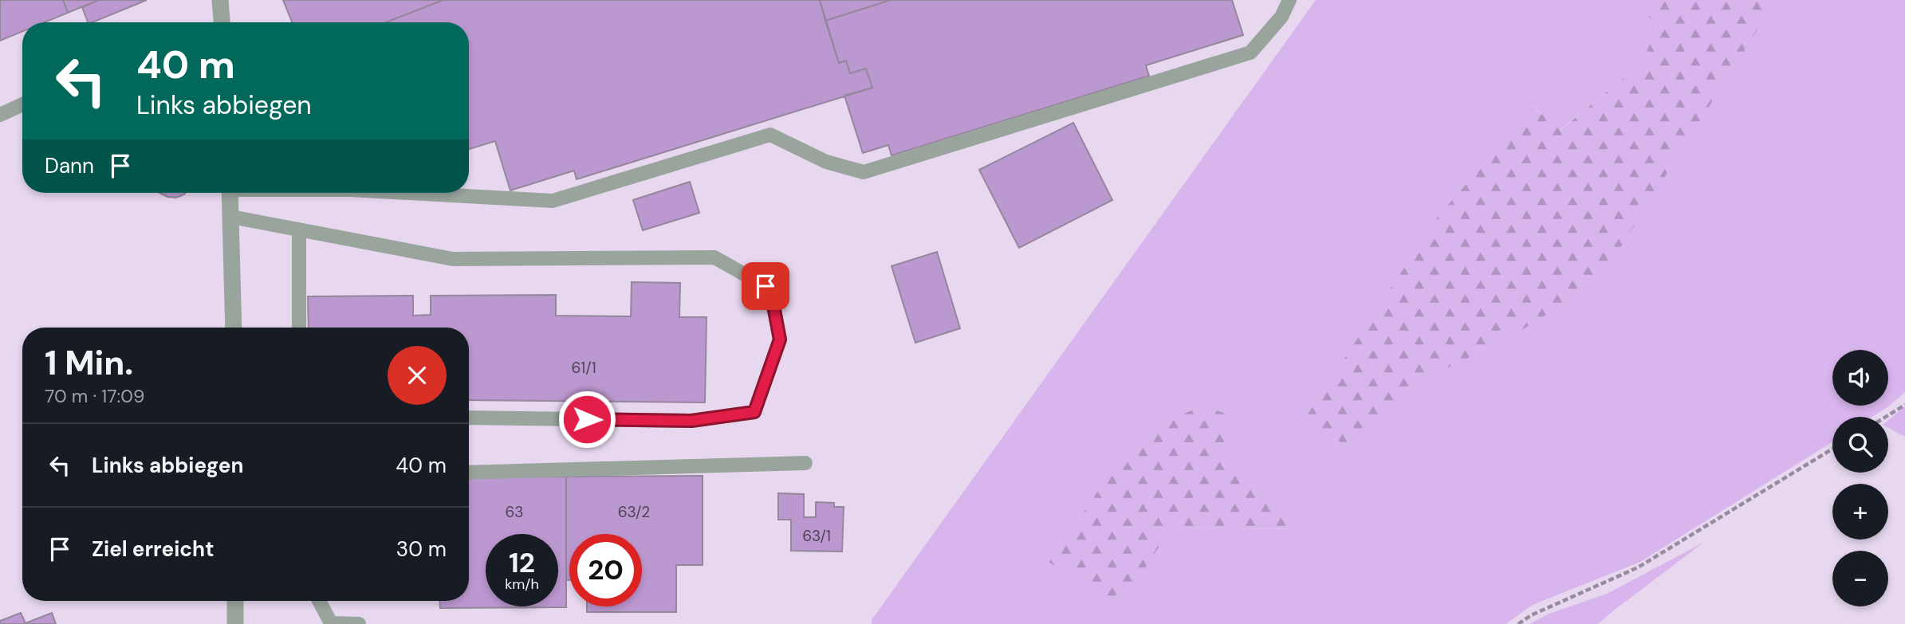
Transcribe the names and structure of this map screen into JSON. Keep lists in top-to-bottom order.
{
  "house_numbers": [
    "61/1",
    "63",
    "63/2",
    "63/1"
  ],
  "page": {
    "turn": ["40 m", "Links abbiegen"],
    "then": "Dann",
    "heading": ["1 Min.", "70 m · 17:09"],
    "map_buttons": ["+", "−"],
    "list": [
      {
        "name": "Links abbiegen",
        "value": "40 m"
      },
      {
        "name": "Ziel erreicht",
        "value": "30 m"
      }
    ],
    "speed": "12 km/h",
    "limit": "20"
  }
}
